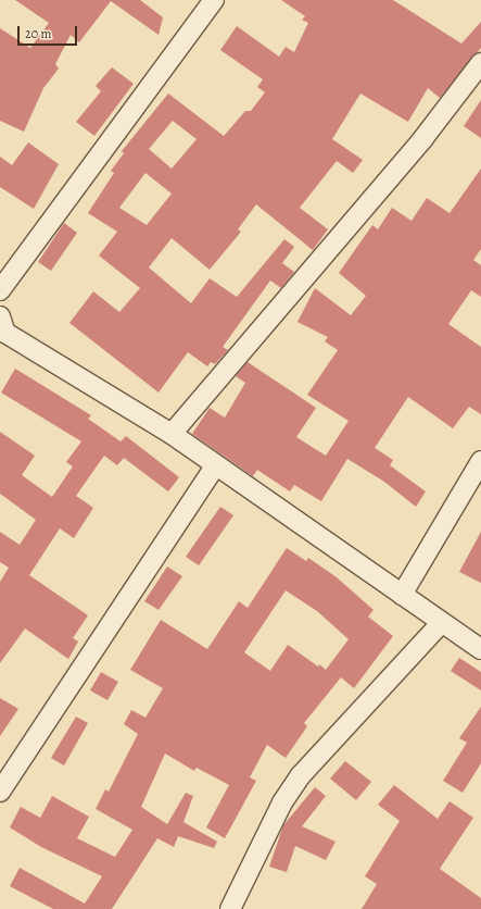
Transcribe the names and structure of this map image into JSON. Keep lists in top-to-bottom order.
{
  "scale_bar": "20 m"
}
